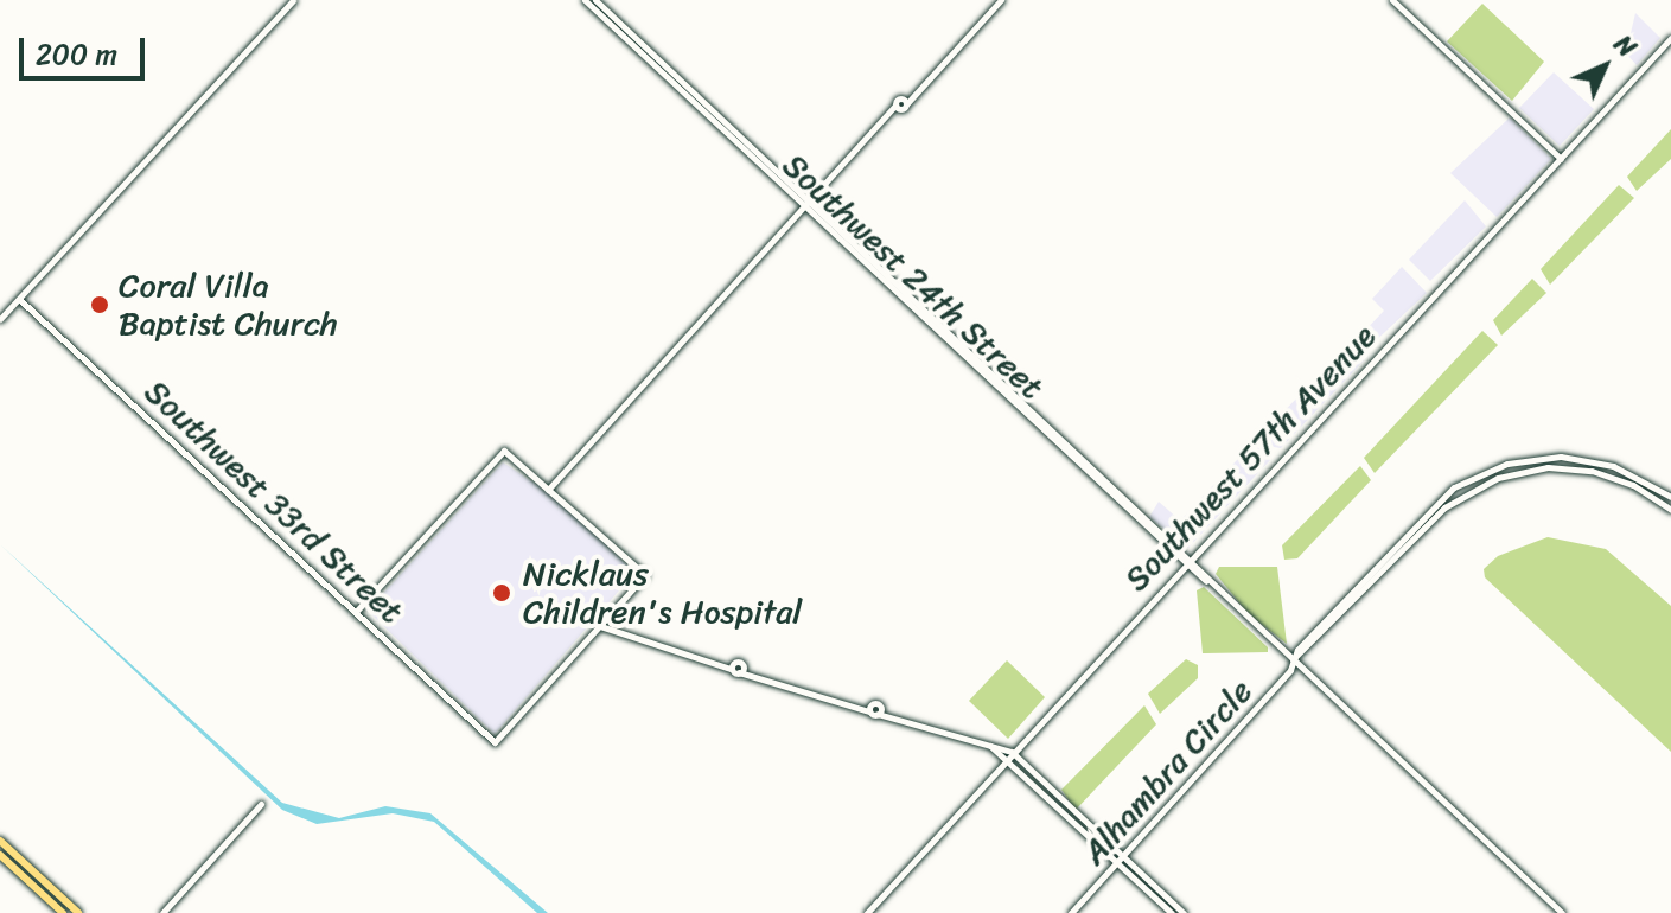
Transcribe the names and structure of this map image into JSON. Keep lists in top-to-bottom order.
{
  "streets": {
    "street": [
      "Southwest 24th Street",
      "Southwest 57th Avenue",
      "Southwest 33rd Street",
      "Alhambra Circle"
    ]
  },
  "crossings": [
    ["Southwest 24th Street", "Southwest 57th Avenue"],
    ["Southwest 24th Street", "Alhambra Circle"]
  ],
  "places": ["Coral Villa Baptist Church", "Nicklaus Children's Hospital"],
  "scale_bar": "200 m",
  "north": "top right"
}
